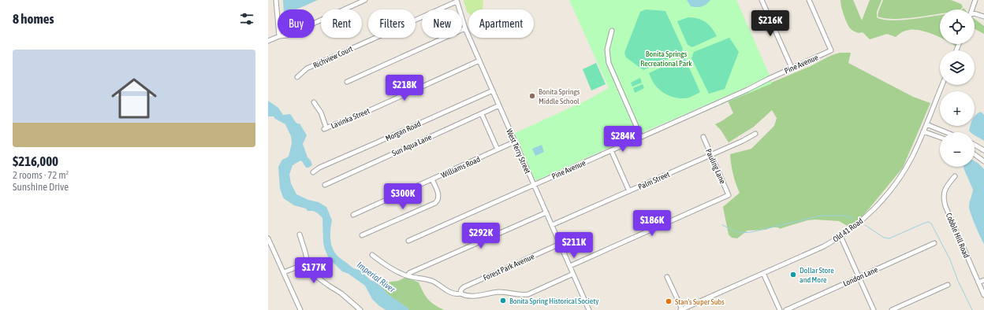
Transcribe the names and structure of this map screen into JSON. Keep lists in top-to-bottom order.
{
  "streets": {
    "street": [
      "Richview Court",
      "Pine Avenue",
      "Lavinka Street",
      "Morgan Road",
      "Sun Aqua Lane",
      "West Terry Street",
      "Pauling Lane",
      "Williams Road",
      "Palm Street",
      "Old 41 Road",
      "Cobble Hill Road",
      "Forest Park Avenue",
      "London Lane"
    ]
  },
  "crossings": [
    ["Richview Court", "West Terry Street"],
    ["Pine Avenue", "West Terry Street"],
    ["Lavinka Street", "West Terry Street"],
    ["Morgan Road", "West Terry Street"],
    ["Sun Aqua Lane", "West Terry Street"],
    ["West Terry Street", "Pauling Lane"],
    ["West Terry Street", "Williams Road"],
    ["West Terry Street", "Palm Street"],
    ["West Terry Street", "Forest Park Avenue"],
    ["Pauling Lane", "Palm Street"]
  ],
  "water": ["Imperial River"],
  "parks": ["Bonita Springs Recreational Park"],
  "places": [
    "Bonita Springs Middle School",
    "Dollar Store and More",
    "Bonita Spring Historical Society",
    "Stan's Super Subs"
  ],
  "page": {
    "heading": "8 homes",
    "map_buttons": ["+", "−"],
    "chip": [
      "Buy",
      "Rent",
      "Filters",
      "New",
      "Apartment"
    ],
    "price": [
      "$216K",
      "$218K",
      "$284K",
      "$300K",
      "$186K",
      "$292K",
      "$211K",
      "$177K"
    ],
    "list": [
      {
        "name": "$216,000",
        "note": "2 rooms · 72 m² · Sunshine Drive"
      }
    ]
  }
}
